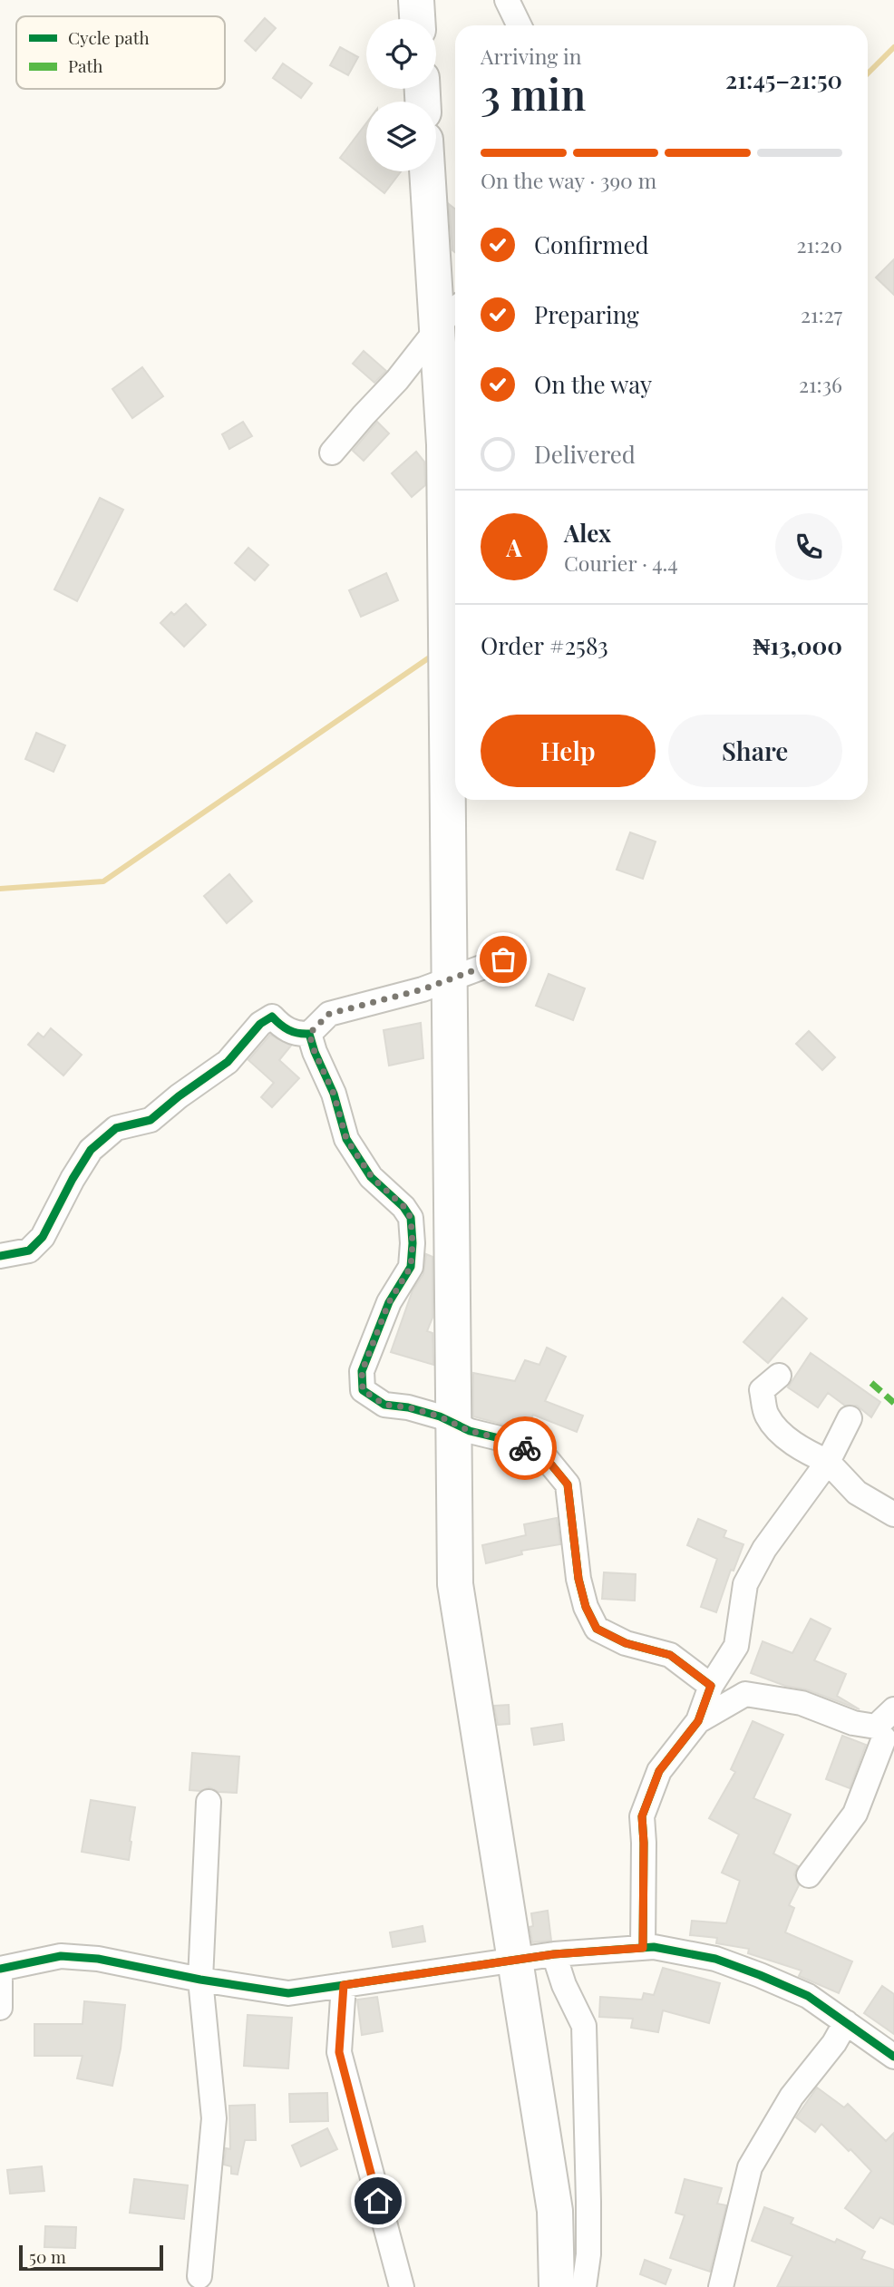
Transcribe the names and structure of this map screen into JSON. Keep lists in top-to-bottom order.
{
  "legend": ["Cycle path", "Path"],
  "scale_bar": "50 m",
  "page": {
    "heading": ["3 min", "Arriving in", "21:45–21:50"],
    "panel": [
      "Alex",
      "Courier · 4.4",
      "Order #2583",
      "₦13,000"
    ],
    "bar": "On the way · 390 m",
    "list": [
      ["Confirmed", "21:20"],
      ["Preparing", "21:27"],
      ["On the way", "21:36"],
      "Delivered"
    ],
    "round": "A",
    "buttons": ["Help", "Share"],
    "scale": "50 m"
  }
}
